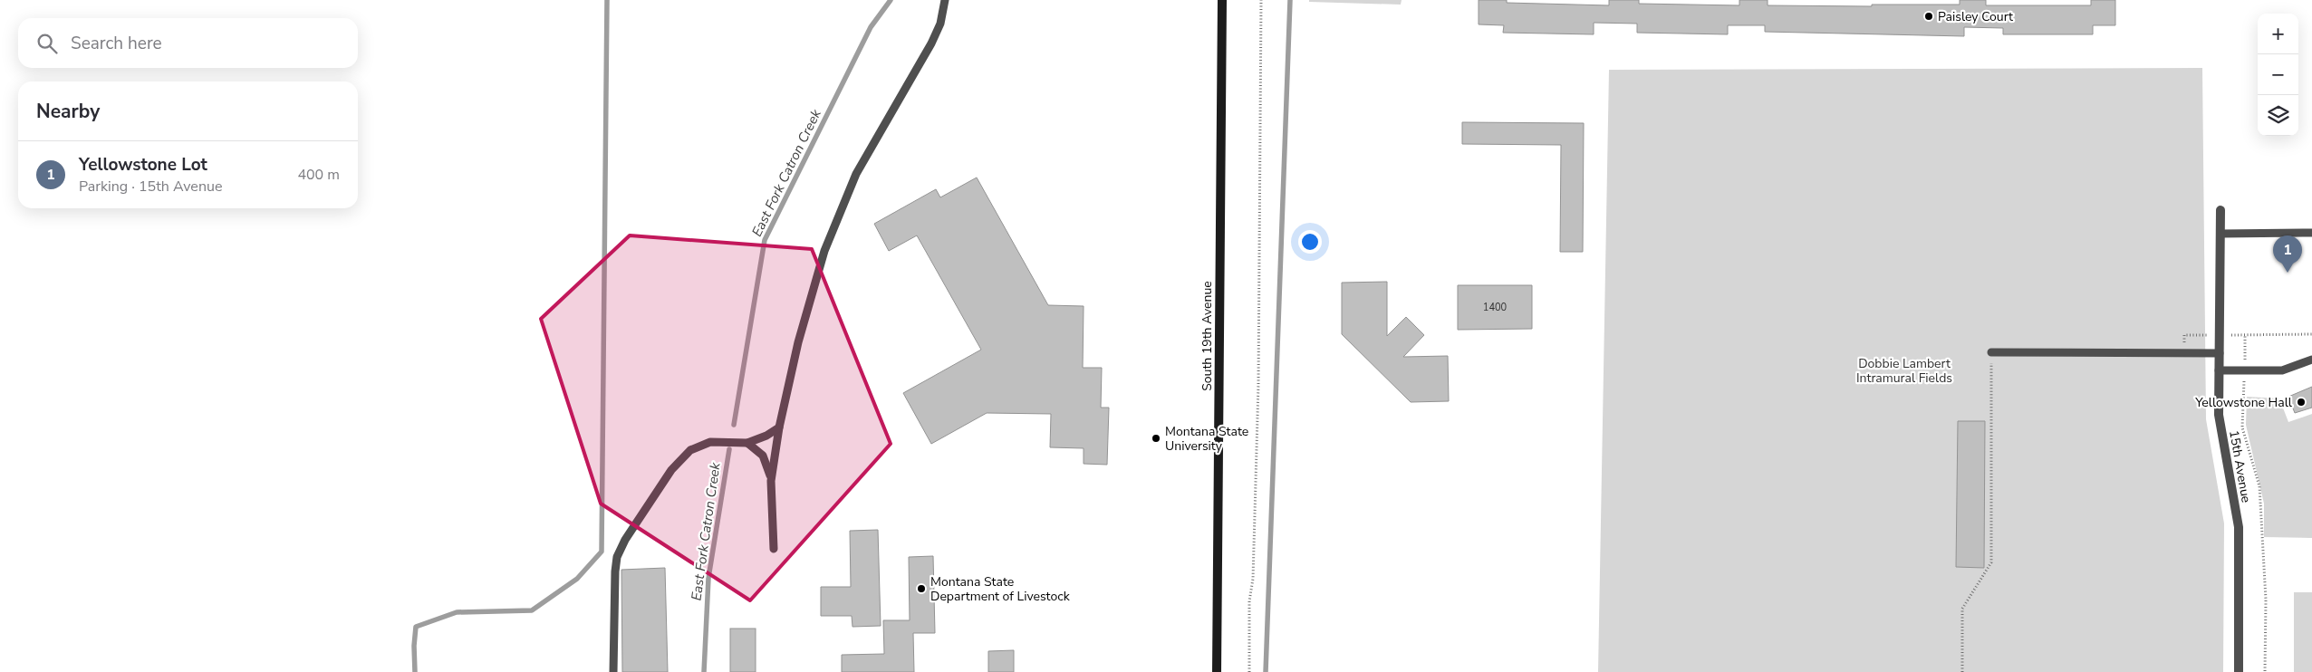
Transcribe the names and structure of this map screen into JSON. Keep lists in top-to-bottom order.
{
  "streets": {
    "main road": ["South 19th Avenue"],
    "street": ["15th Avenue"]
  },
  "water": ["East Fork Catron Creek"],
  "parks": ["Dobbie Lambert Intramural Fields"],
  "places": [
    "Paisley Court",
    "Yellowstone Hall",
    "Montana State University",
    "Montana State Department of Livestock"
  ],
  "house_numbers": ["1400"],
  "page": {
    "map_buttons": ["+", "−"],
    "search": "Search here",
    "heading": "Nearby",
    "list": [
      {
        "mark": "1",
        "name": "Yellowstone Lot",
        "note": "Parking · 15th Avenue",
        "value": "400 m"
      }
    ],
    "pins": "1"
  }
}
